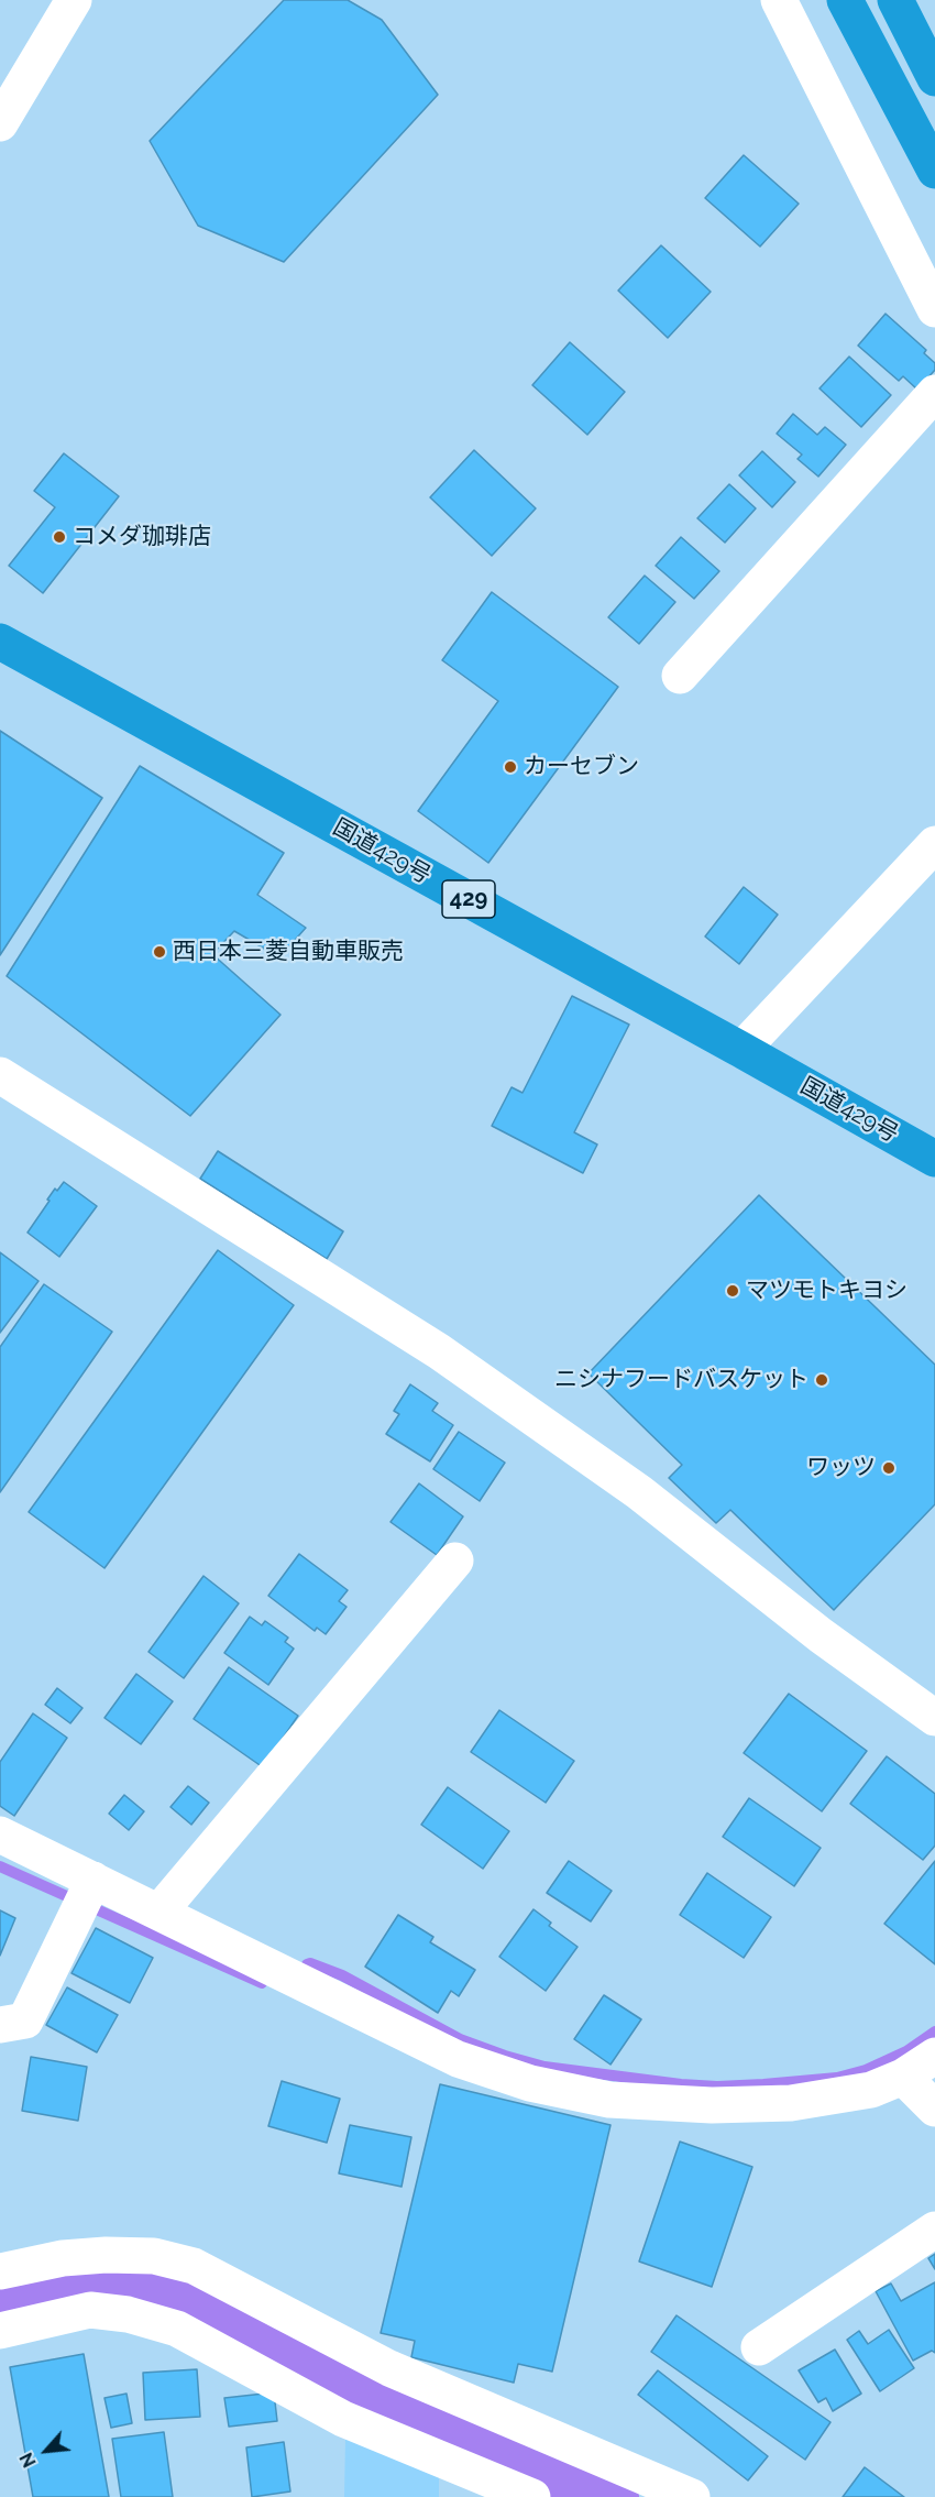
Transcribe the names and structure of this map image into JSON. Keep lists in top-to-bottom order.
{
  "streets": {
    "highway": ["国道429号", "429"]
  },
  "places": [
    "コメダ珈琲店",
    "カーセブン",
    "西日本三菱自動車販売",
    "マツモトキヨシ",
    "ニシナフードバスケット",
    "ワッツ"
  ],
  "north": "bottom left"
}
